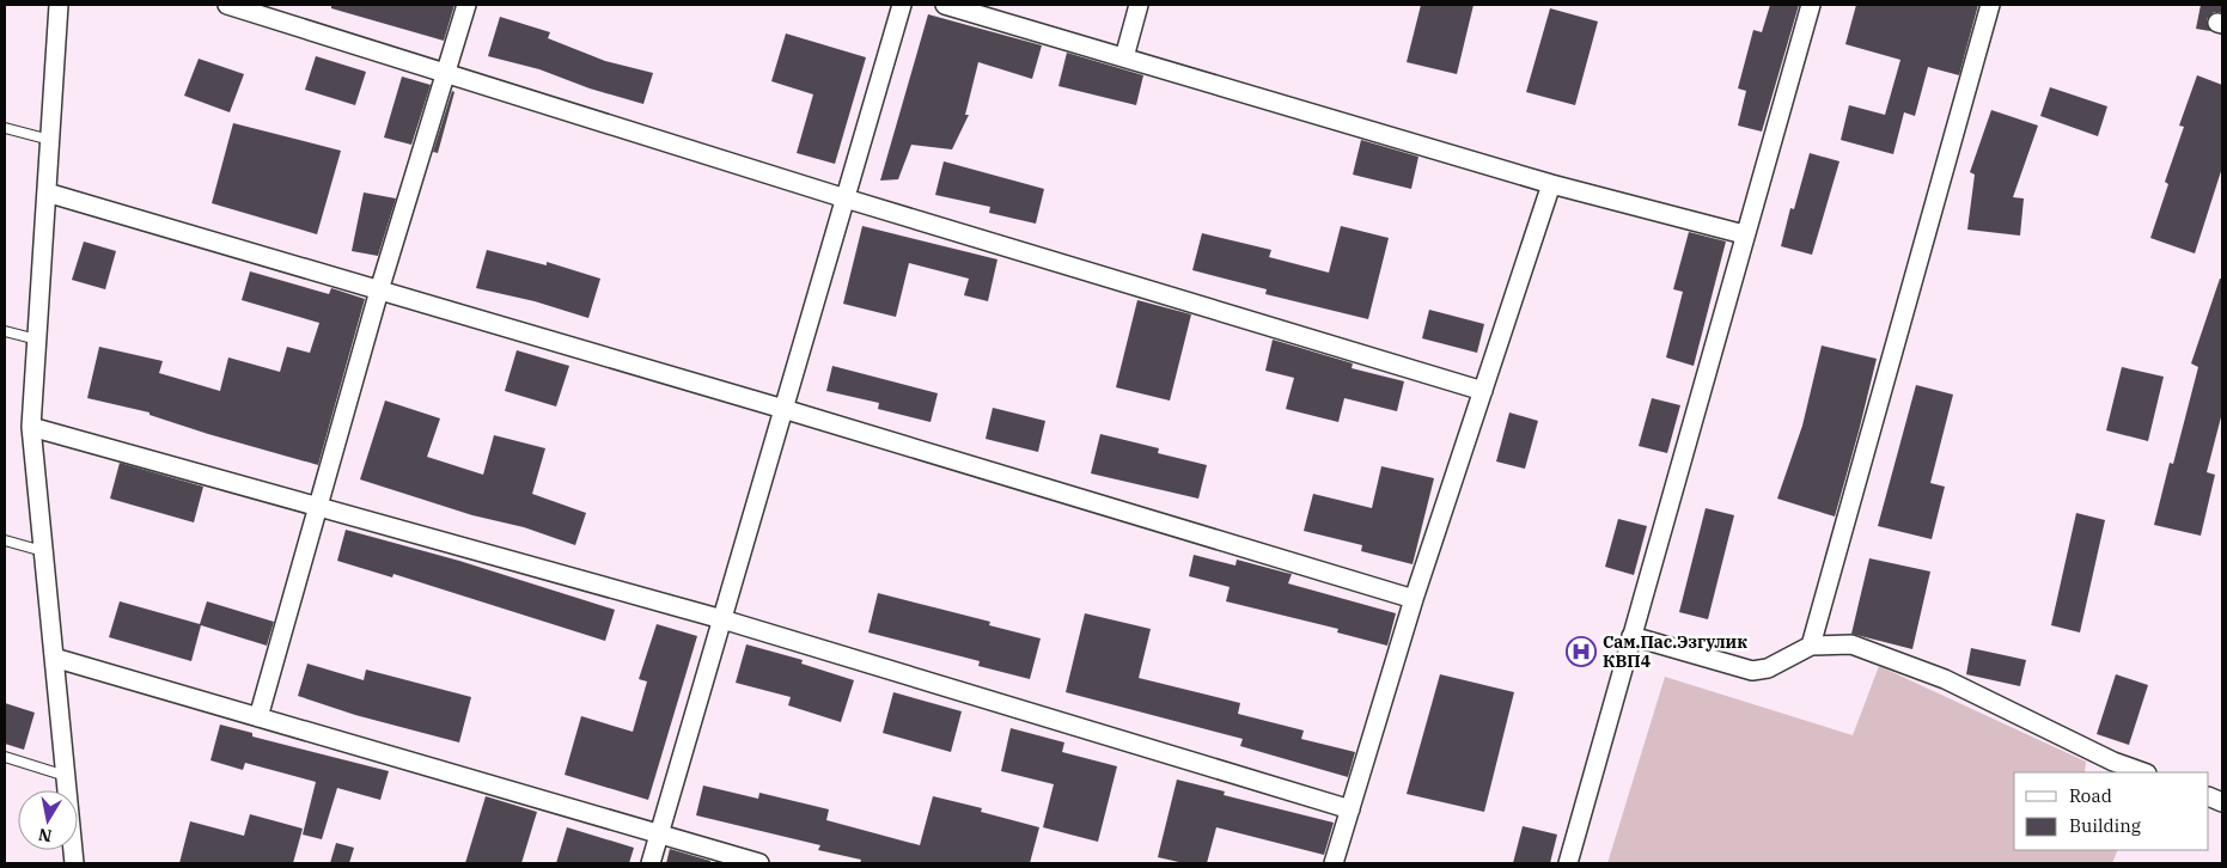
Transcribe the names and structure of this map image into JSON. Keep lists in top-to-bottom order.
{
  "places": {
    "hospital": ["Сам.Пас.Эзгулик КВП4"]
  },
  "legend": ["Road", "Building"],
  "north": "bottom"
}
